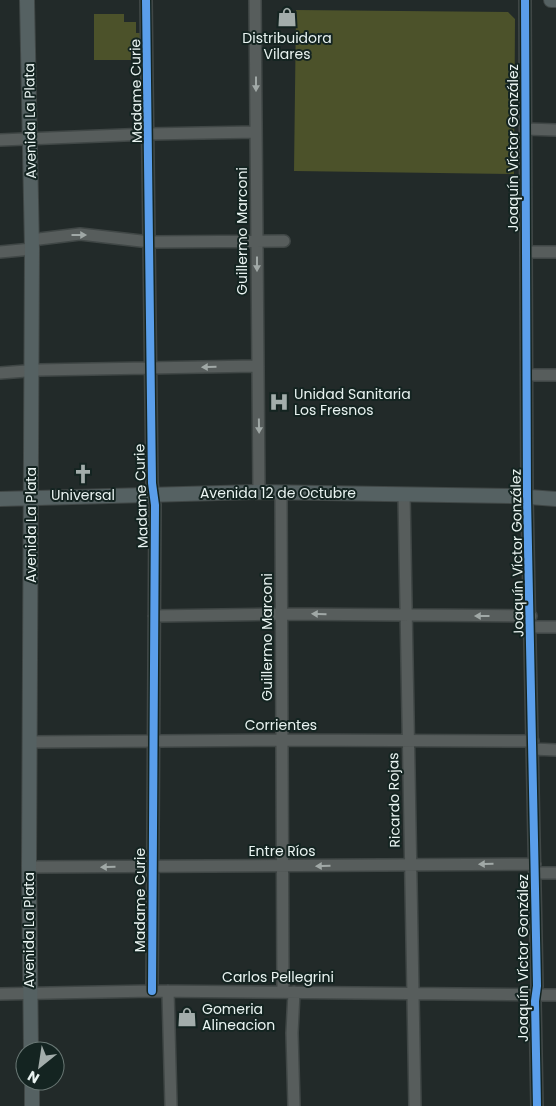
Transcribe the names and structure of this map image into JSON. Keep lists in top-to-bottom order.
{
  "streets": {
    "main road": ["Avenida La Plata", "Avenida 12 de Octubre"],
    "street": [
      "Madame Curie",
      "Joaquín Víctor González",
      "Guillermo Marconi",
      "Corrientes",
      "Ricardo Rojas",
      "Entre Ríos",
      "Carlos Pellegrini"
    ]
  },
  "crossings": [
    ["Madame Curie", "Avenida 12 de Octubre"],
    ["Madame Curie", "Corrientes"],
    ["Madame Curie", "Entre Ríos"],
    ["Madame Curie", "Carlos Pellegrini"],
    ["Avenida La Plata", "Avenida 12 de Octubre"],
    ["Avenida La Plata", "Corrientes"],
    ["Avenida La Plata", "Entre Ríos"],
    ["Avenida La Plata", "Carlos Pellegrini"],
    ["Joaquín Víctor González", "Avenida 12 de Octubre"],
    ["Joaquín Víctor González", "Corrientes"],
    ["Joaquín Víctor González", "Entre Ríos"],
    ["Joaquín Víctor González", "Carlos Pellegrini"],
    ["Guillermo Marconi", "Avenida 12 de Octubre"],
    ["Guillermo Marconi", "Corrientes"],
    ["Guillermo Marconi", "Entre Ríos"],
    ["Guillermo Marconi", "Carlos Pellegrini"],
    ["Avenida 12 de Octubre", "Ricardo Rojas"],
    ["Corrientes", "Ricardo Rojas"],
    ["Ricardo Rojas", "Entre Ríos"],
    ["Ricardo Rojas", "Carlos Pellegrini"]
  ],
  "one_way": ["Entre Ríos"],
  "places": {
    "shop": ["Distribuidora Vilares", "Gomeria Alineacion"],
    "hospital": ["Unidad Sanitaria Los Fresnos"],
    "church": ["Universal"]
  },
  "north": "bottom left"
}
